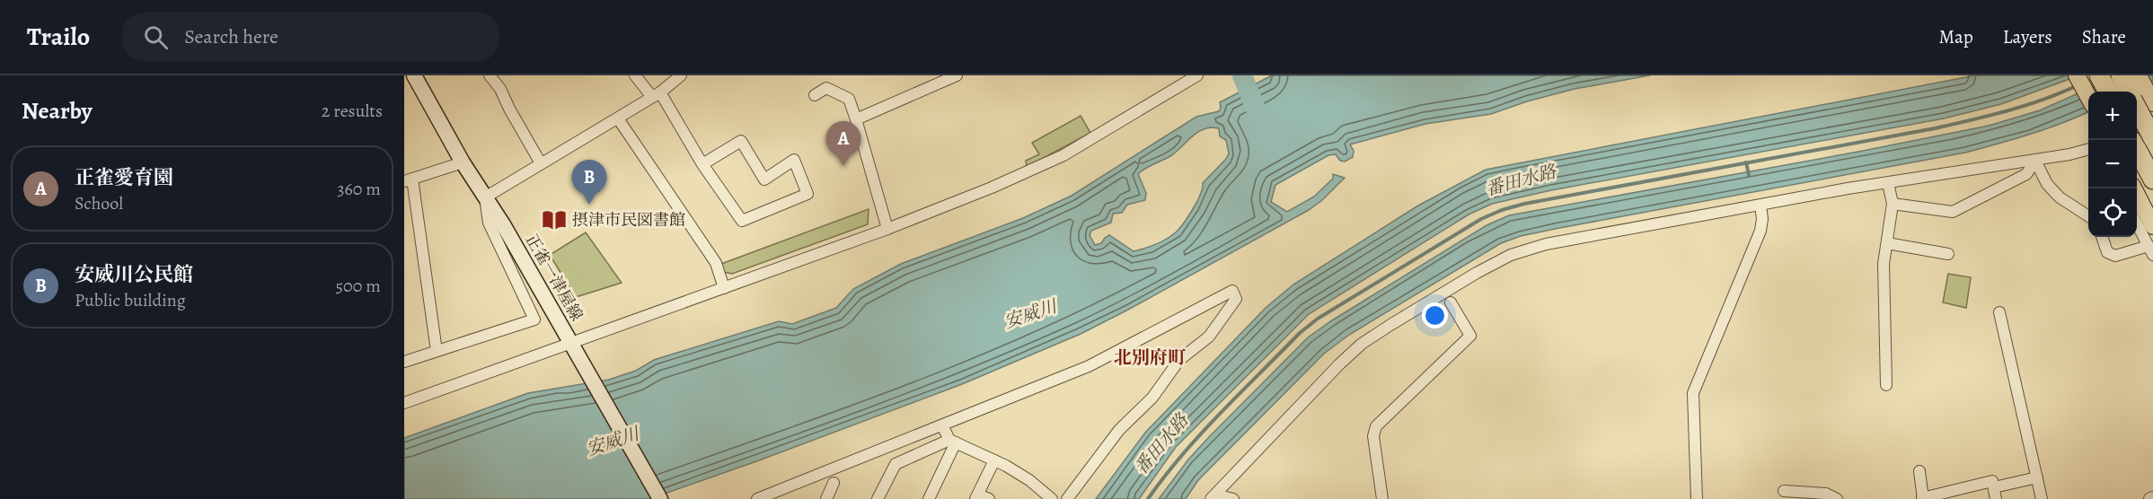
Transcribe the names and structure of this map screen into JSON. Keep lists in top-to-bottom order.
{
  "streets": {
    "main road": ["正雀一津屋線"]
  },
  "districts": ["北別府町"],
  "water": ["番田水路", "安威川"],
  "places": {
    "library": ["摂津市民図書館"]
  },
  "page": {
    "header": "Trailo",
    "search": "Search here",
    "nav": ["Map", "Layers", "Share"],
    "heading": ["Nearby", "2 results"],
    "map_buttons": ["+", "−"],
    "pins": ["A", "B"],
    "list": [
      {
        "mark": "A",
        "name": "正雀愛育園",
        "note": "School",
        "value": "360 m"
      },
      {
        "mark": "B",
        "name": "安威川公民館",
        "note": "Public building",
        "value": "500 m"
      }
    ]
  }
}
